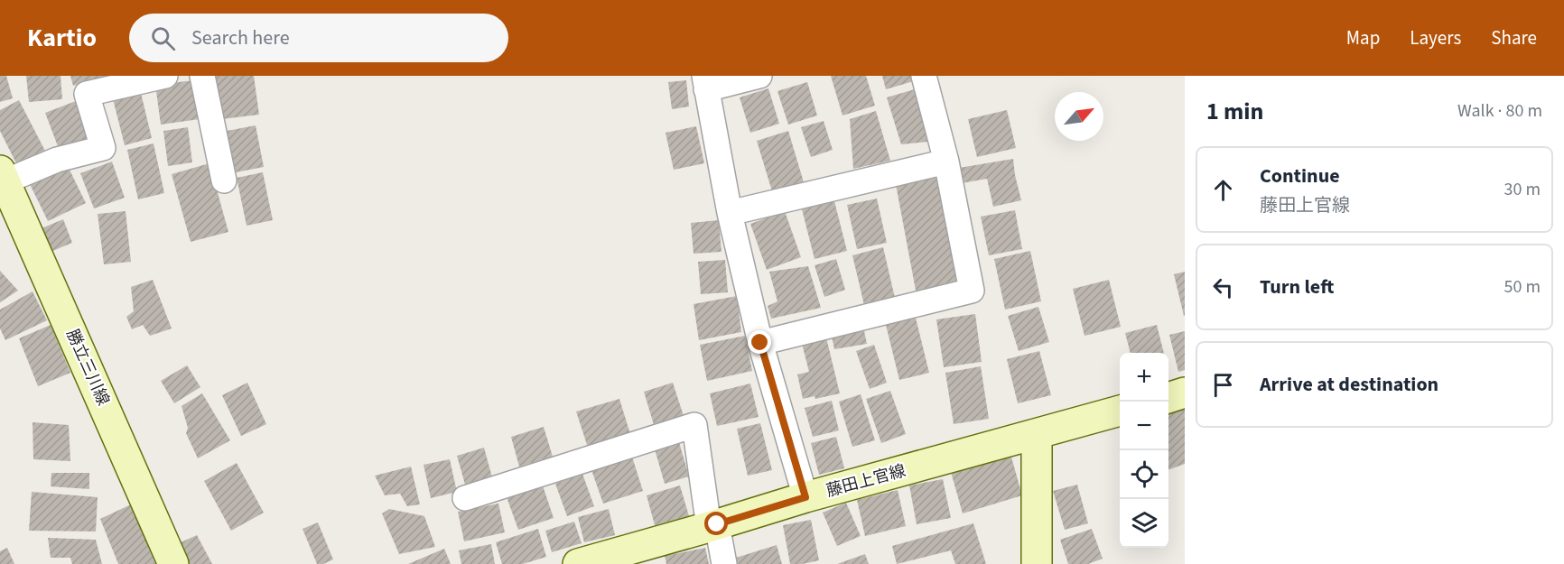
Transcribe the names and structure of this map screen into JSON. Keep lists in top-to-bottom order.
{
  "streets": {
    "main road": ["勝立三川線", "藤田上官線"]
  },
  "north": "top right",
  "page": {
    "header": "Kartio",
    "search": "Search here",
    "nav": ["Map", "Layers", "Share"],
    "heading": ["1 min", "Walk · 80 m"],
    "list": [
      ["Continue", "藤田上官線", "30 m"],
      ["Turn left", "50 m"],
      "Arrive at destination"
    ],
    "map_buttons": ["+", "−"]
  }
}
